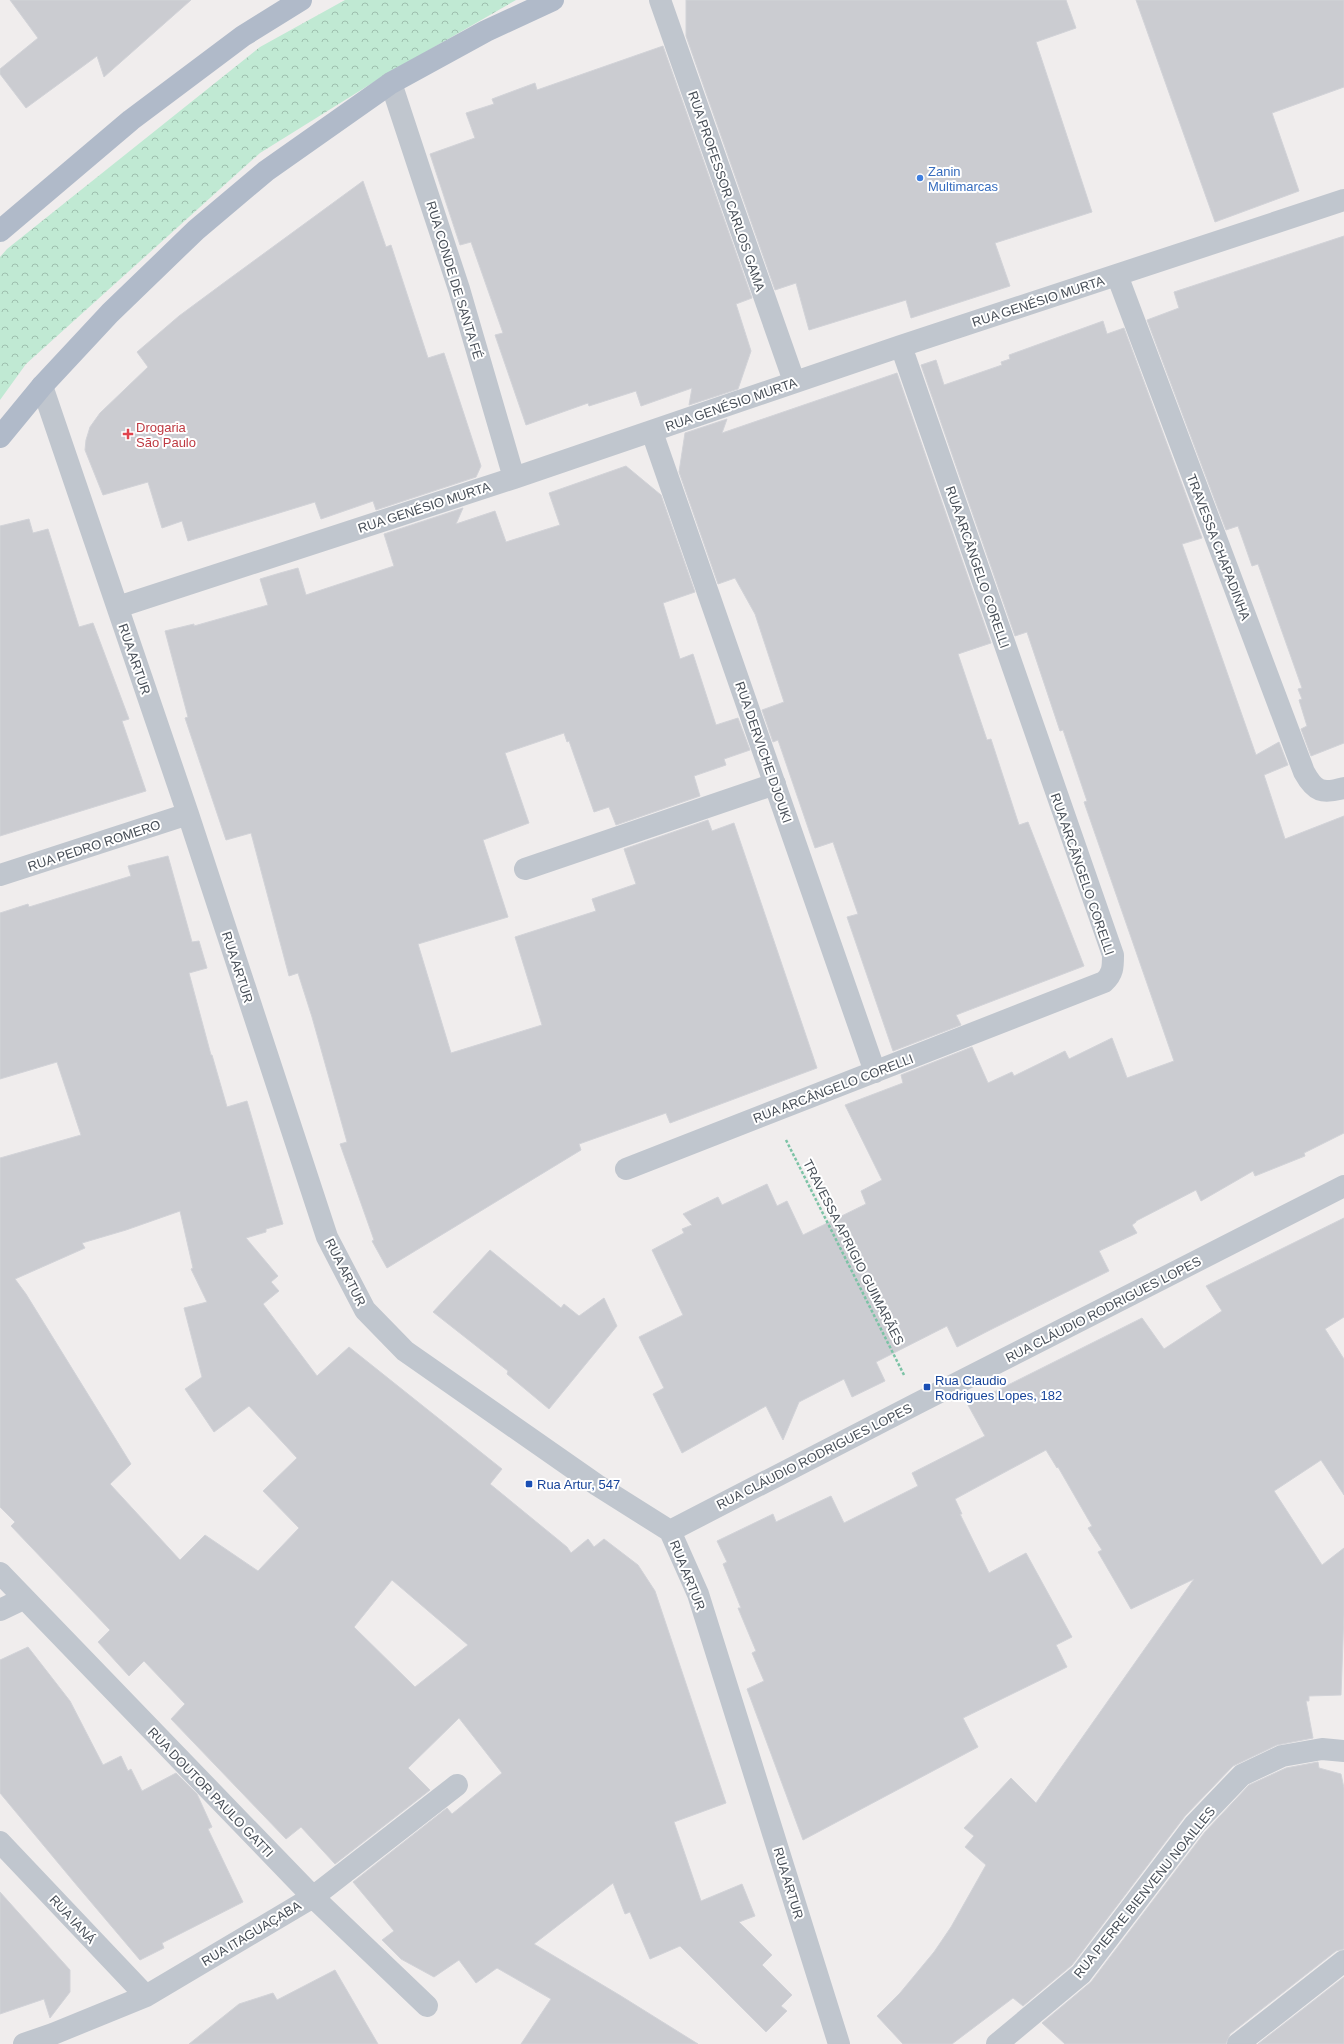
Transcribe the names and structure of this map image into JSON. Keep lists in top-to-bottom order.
{
  "streets": {
    "street": [
      "RUA PROFESSOR CARLOS GAMA",
      "RUA CONDE DE SANTA FÉ",
      "RUA GENÉSIO MURTA",
      "TRAVESSA CHAPADINHA",
      "RUA ARCÂNGELO CORELLI",
      "RUA ARTUR",
      "RUA DERVICHE DJOUKI",
      "RUA PEDRO ROMERO",
      "RUA CLÁUDIO RODRIGUES LOPES",
      "RUA DOUTOR PAULO GATTI",
      "RUA PIERRE BIENVENU NOAILLES",
      "RUA IANÁ",
      "RUA ITAGUAÇABA"
    ],
    "path": ["TRAVESSA APRIGIO GUIMARÃES"]
  },
  "crossings": [
    ["RUA PROFESSOR CARLOS GAMA", "RUA GENÉSIO MURTA"],
    ["RUA CONDE DE SANTA FÉ", "RUA GENÉSIO MURTA"],
    ["RUA GENÉSIO MURTA", "TRAVESSA CHAPADINHA"],
    ["RUA GENÉSIO MURTA", "RUA ARCÂNGELO CORELLI"],
    ["RUA GENÉSIO MURTA", "RUA ARTUR"],
    ["RUA GENÉSIO MURTA", "RUA DERVICHE DJOUKI"],
    ["RUA ARCÂNGELO CORELLI", "RUA DERVICHE DJOUKI"],
    ["RUA ARCÂNGELO CORELLI", "TRAVESSA APRIGIO GUIMARÃES"],
    ["RUA ARTUR", "RUA PEDRO ROMERO"],
    ["RUA ARTUR", "RUA CLÁUDIO RODRIGUES LOPES"],
    ["TRAVESSA APRIGIO GUIMARÃES", "RUA CLÁUDIO RODRIGUES LOPES"],
    ["RUA DOUTOR PAULO GATTI", "RUA ITAGUAÇABA"],
    ["RUA IANÁ", "RUA ITAGUAÇABA"]
  ],
  "places": {
    "other": ["Zanin Multimarcas"],
    "health": ["Drogaria São Paulo"],
    "transit": ["Rua Claudio Rodrigues Lopes, 182", "Rua Artur, 547"]
  }
}
